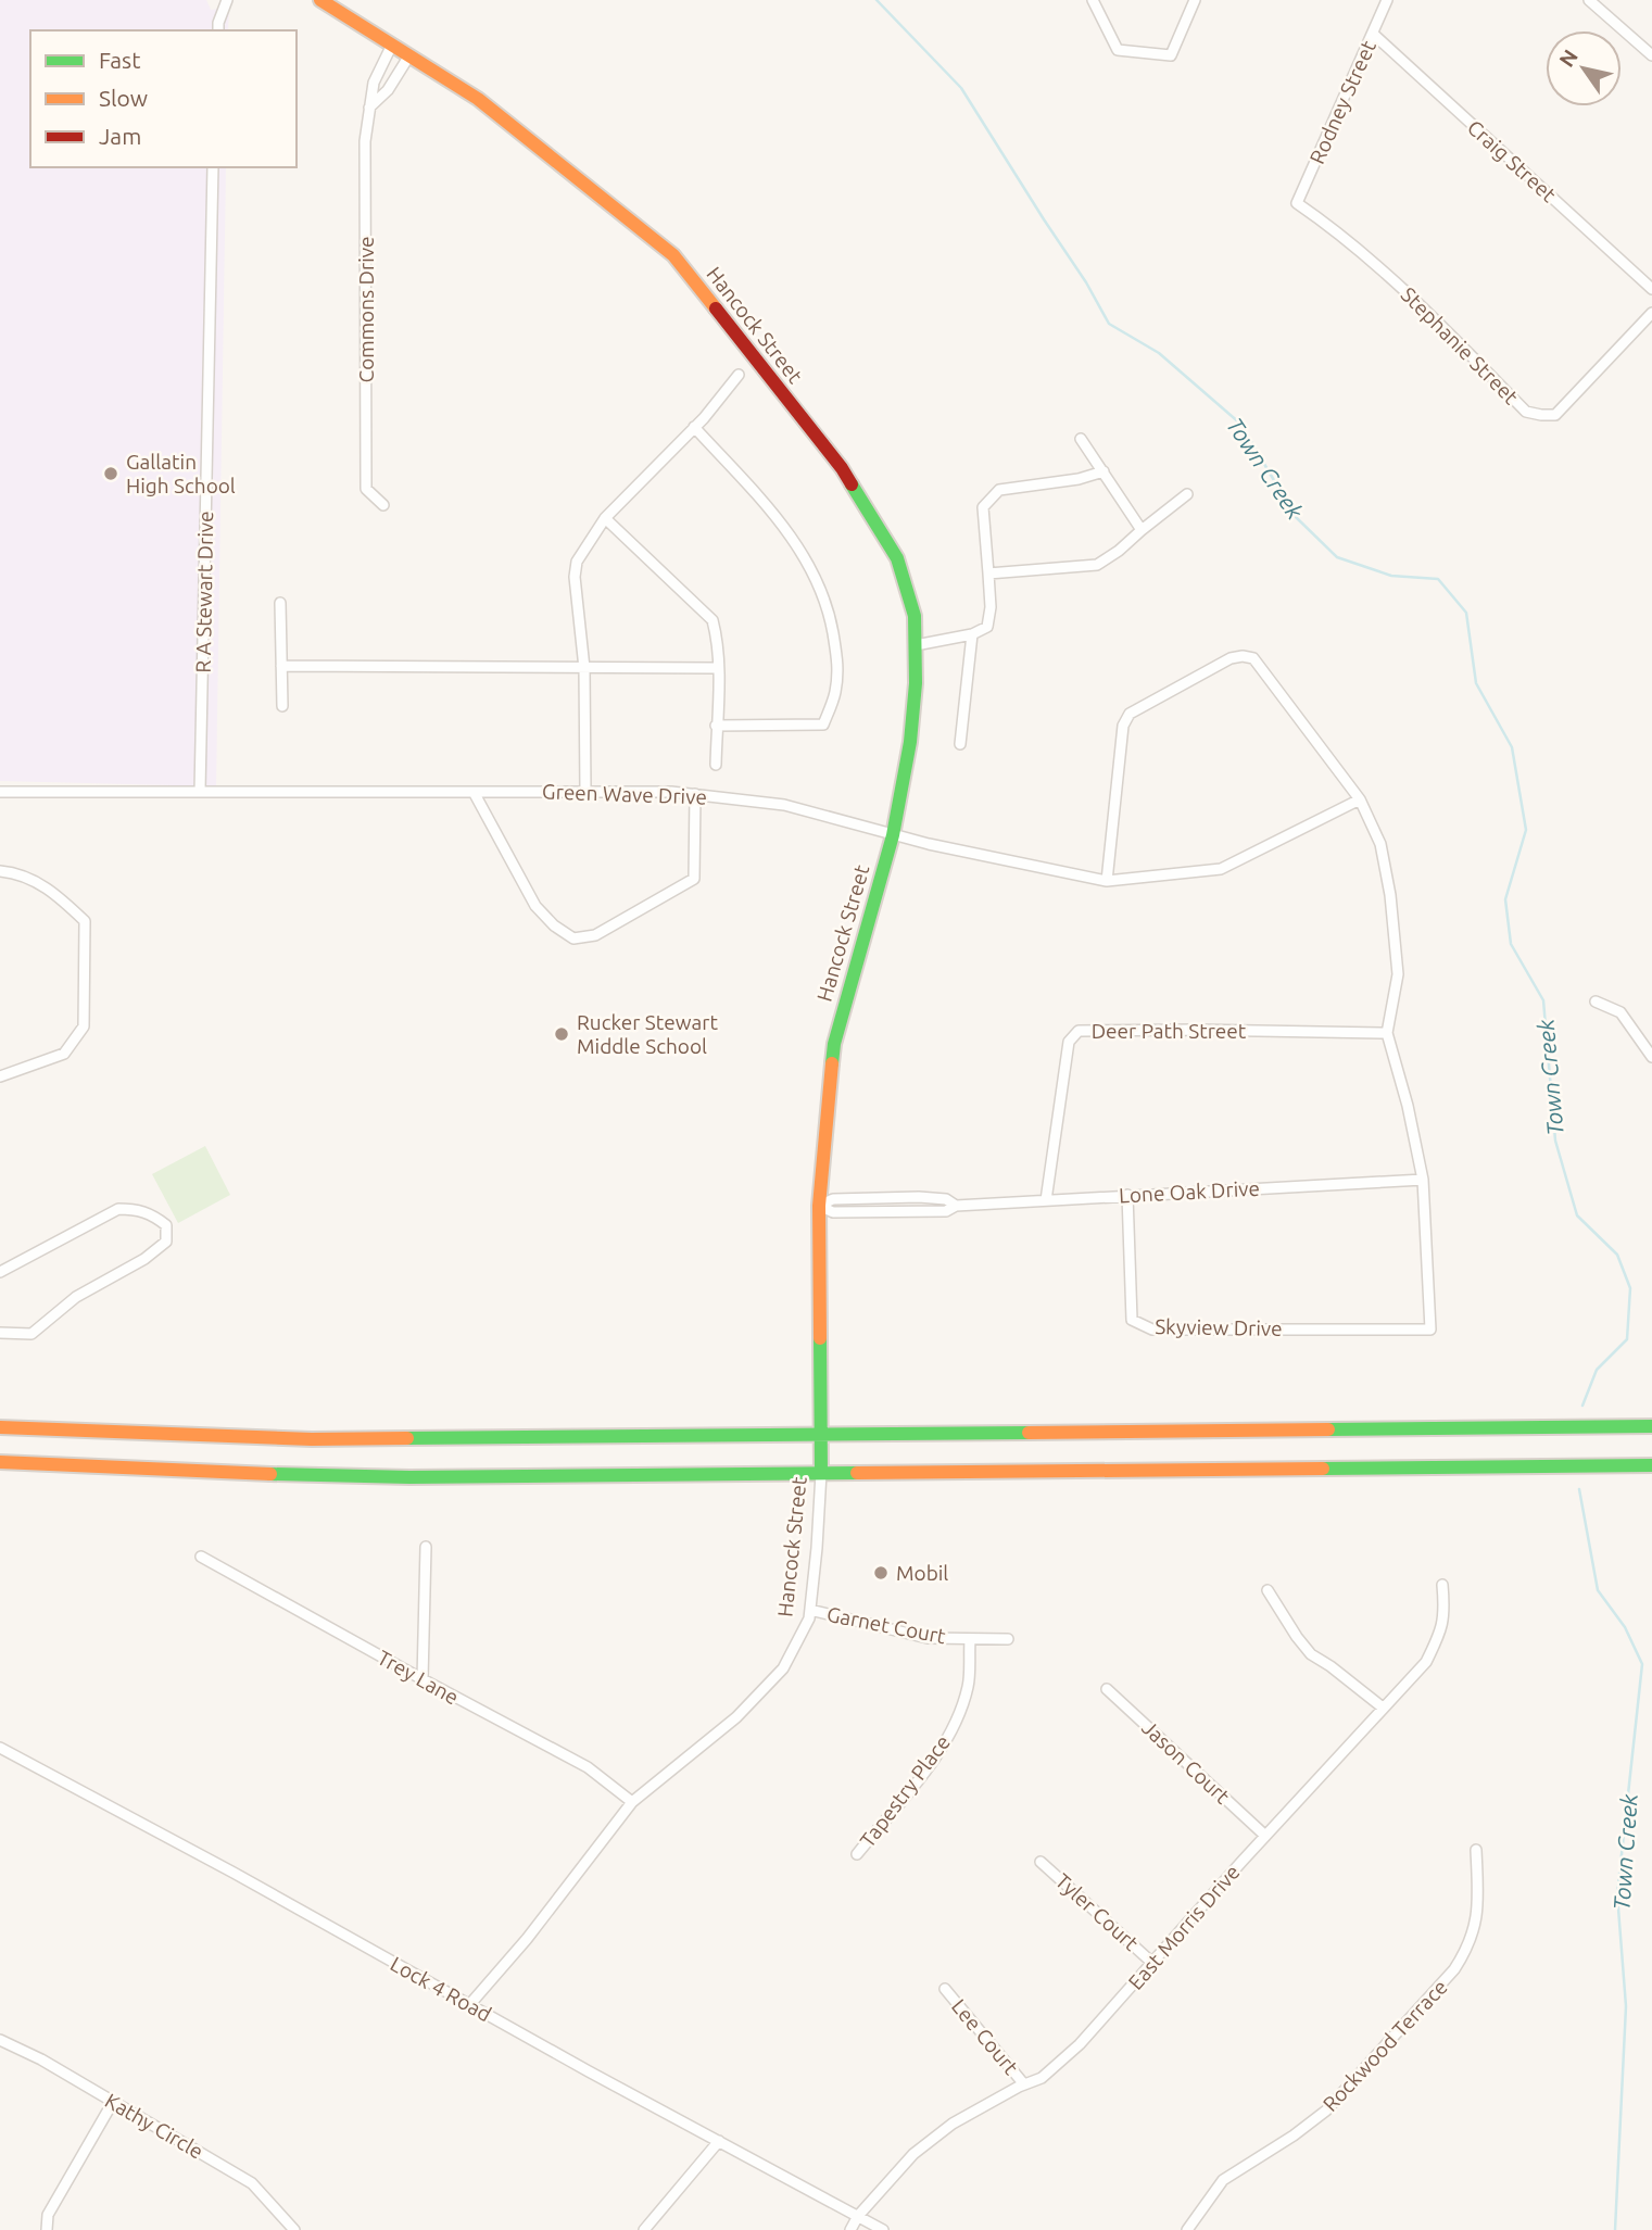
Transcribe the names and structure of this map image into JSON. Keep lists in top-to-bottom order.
{
  "streets": {
    "main road": ["Hancock Street"],
    "street": [
      "Rodney Street",
      "Craig Street",
      "Commons Drive",
      "Stephanie Street",
      "R A Stewart Drive",
      "Green Wave Drive",
      "Deer Path Street",
      "Lone Oak Drive",
      "Skyview Drive",
      "Garnet Court",
      "Trey Lane",
      "Jason Court",
      "Tapestry Place",
      "Tyler Court",
      "East Morris Drive",
      "Lock 4 Road",
      "Lee Court",
      "Rockwood Terrace",
      "Kathy Circle"
    ]
  },
  "crossings": [
    ["Rodney Street", "Craig Street"],
    ["Rodney Street", "Stephanie Street"],
    ["Commons Drive", "Hancock Street"],
    ["Hancock Street", "Green Wave Drive"],
    ["Hancock Street", "Lone Oak Drive"],
    ["Hancock Street", "Garnet Court"],
    ["Hancock Street", "Trey Lane"],
    ["Hancock Street", "Lock 4 Road"],
    ["R A Stewart Drive", "Green Wave Drive"],
    ["Deer Path Street", "Lone Oak Drive"],
    ["Lone Oak Drive", "Skyview Drive"],
    ["Garnet Court", "Tapestry Place"],
    ["Jason Court", "East Morris Drive"],
    ["Tyler Court", "East Morris Drive"],
    ["East Morris Drive", "Lock 4 Road"],
    ["East Morris Drive", "Lee Court"]
  ],
  "water": ["Town Creek"],
  "places": ["Gallatin High School", "Rucker Stewart Middle School", "Mobil"],
  "legend": ["Fast", "Slow", "Jam"],
  "north": "top left"
}
